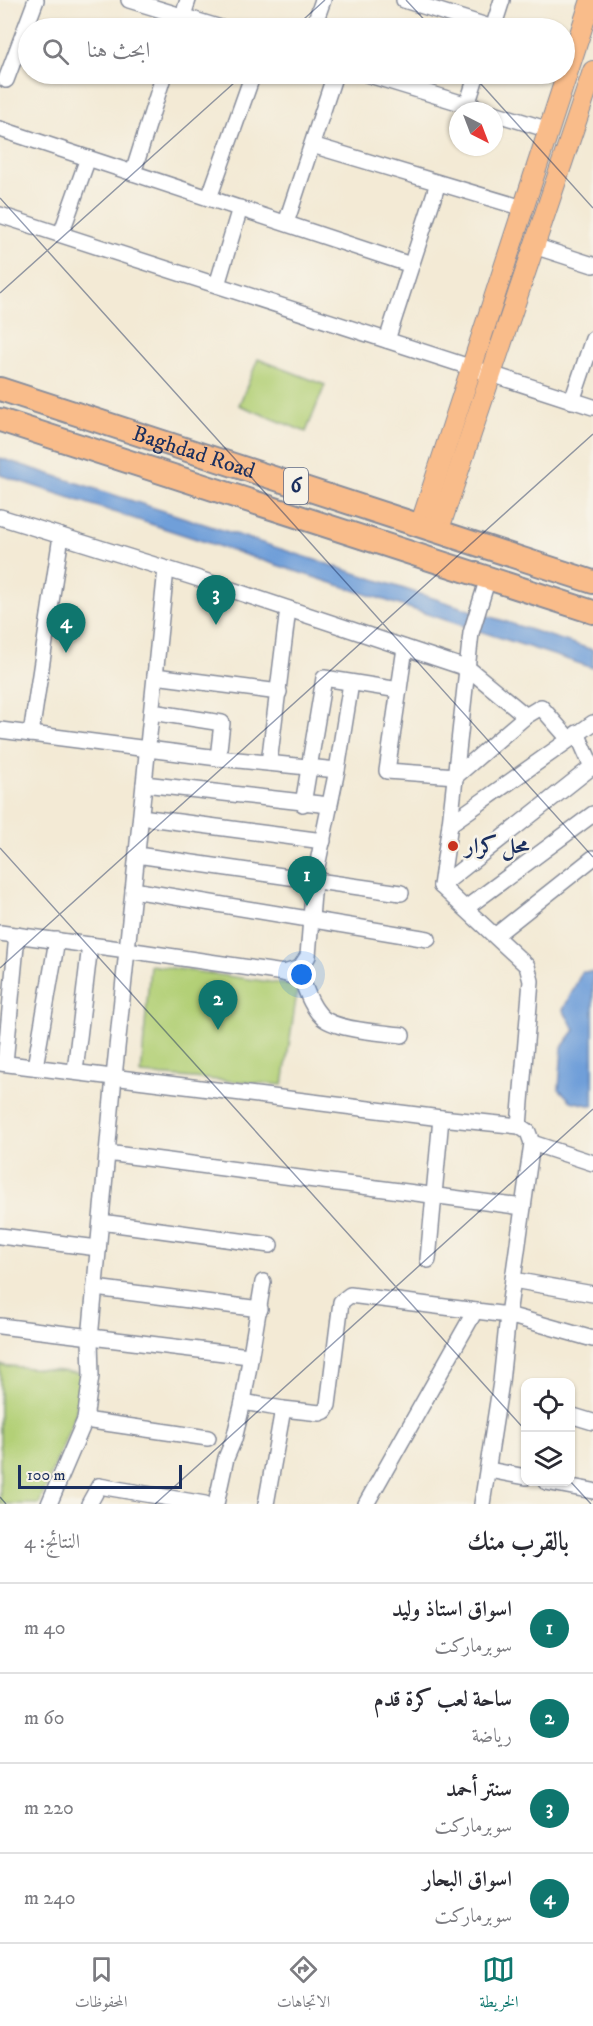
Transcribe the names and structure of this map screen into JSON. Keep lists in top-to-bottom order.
{
  "streets": {
    "highway": ["Baghdad Road", "6"]
  },
  "places": ["محل كرار"],
  "scale_bar": "100 m",
  "north": "bottom right",
  "page": {
    "search": "ابحث هنا",
    "pins": [
      "3",
      "4",
      "1",
      "2"
    ],
    "scale": "100 m",
    "heading": ["بالقرب منك", "النتائج: 4"],
    "list": [
      {
        "mark": "1",
        "name": "اسواق استاذ وليد",
        "note": "سوبرماركت",
        "value": "40 m"
      },
      {
        "mark": "2",
        "name": "ساحة لعب كرة قدم",
        "note": "رياضة",
        "value": "60 m"
      },
      {
        "mark": "3",
        "name": "سنتر أحمد",
        "note": "سوبرماركت",
        "value": "220 m"
      },
      {
        "mark": "4",
        "name": "اسواق البحار",
        "note": "سوبرماركت",
        "value": "240 m"
      }
    ],
    "nav": ["الخريطة", "الاتجاهات", "المحفوظات"]
  }
}
